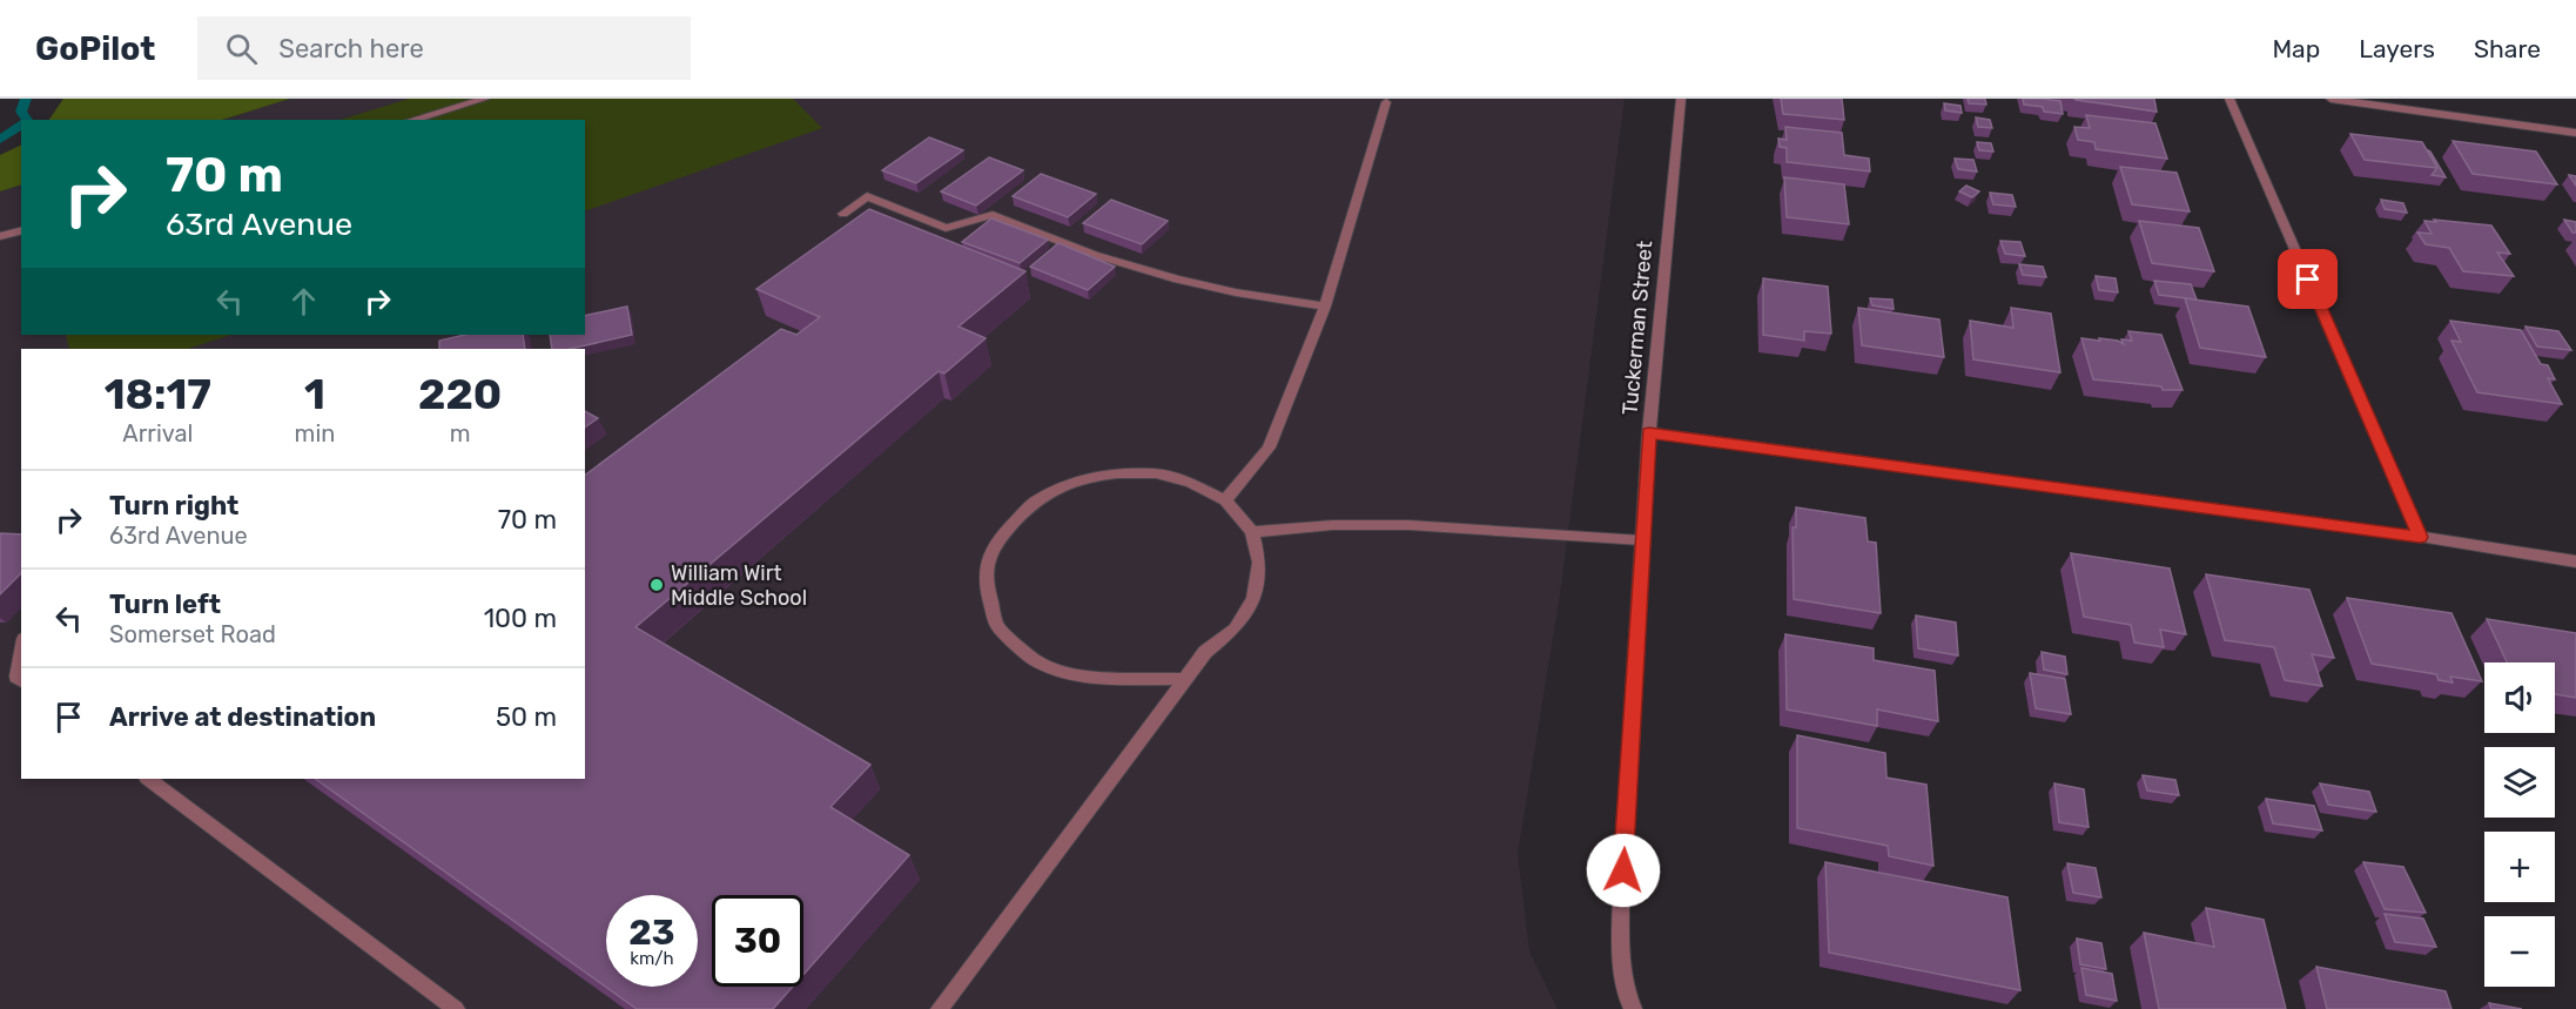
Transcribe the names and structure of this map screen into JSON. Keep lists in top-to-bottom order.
{
  "streets": {
    "street": ["Tuckerman Street"]
  },
  "places": ["William Wirt Middle School"],
  "page": {
    "header": "GoPilot",
    "search": "Search here",
    "nav": ["Map", "Layers", "Share"],
    "turn": ["70 m", "63rd Avenue"],
    "eta": [
      "18:17",
      "Arrival",
      "1",
      "min",
      "220",
      "m"
    ],
    "list": [
      {
        "name": "Turn right",
        "note": "63rd Avenue",
        "value": "70 m"
      },
      {
        "name": "Turn left",
        "note": "Somerset Road",
        "value": "100 m"
      },
      {
        "name": "Arrive at destination",
        "value": "50 m"
      }
    ],
    "map_buttons": ["+", "−"],
    "speed": "23 km/h",
    "limit": "30"
  }
}
